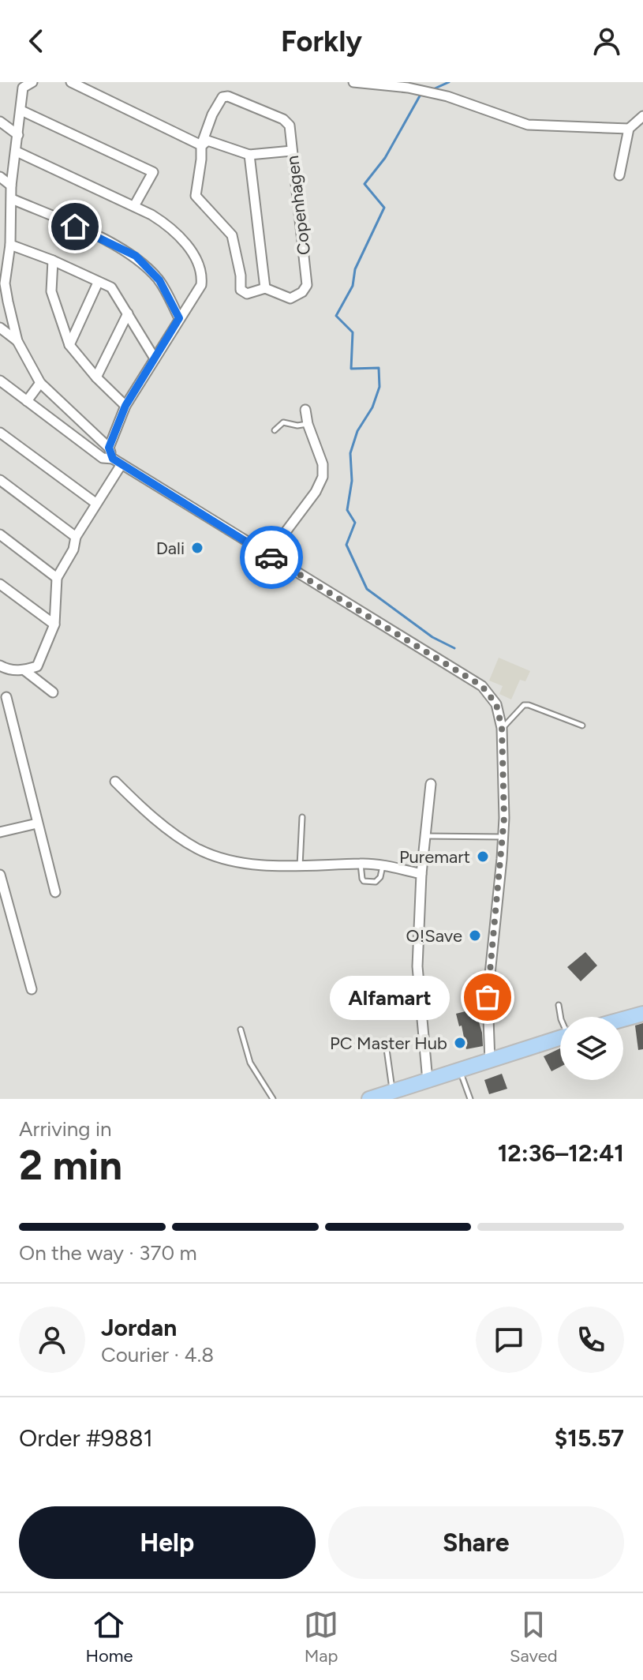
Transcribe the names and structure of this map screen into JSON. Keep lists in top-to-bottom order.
{
  "streets": {
    "street": ["Copenhagen"]
  },
  "places": [
    "Dali",
    "Puremart",
    "O!Save",
    "Alfamart",
    "PC Master Hub"
  ],
  "page": {
    "header": "Forkly",
    "bubble": "Alfamart",
    "heading": ["2 min", "Arriving in", "12:36–12:41"],
    "panel": [
      "Jordan",
      "Courier · 4.8",
      "Order #9881",
      "$15.57"
    ],
    "bar": "On the way · 370 m",
    "buttons": ["Help", "Share"],
    "tabs": ["Home", "Map", "Saved"]
  }
}
